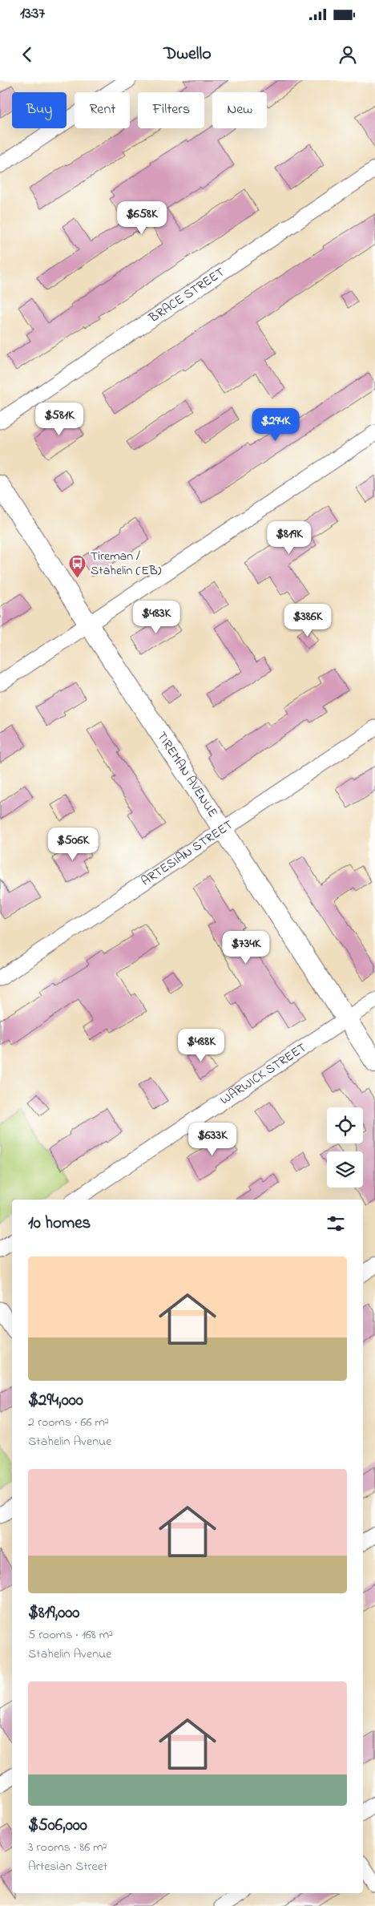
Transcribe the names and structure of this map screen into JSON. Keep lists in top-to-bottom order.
{
  "streets": {
    "street": [
      "BRACE STREET",
      "TIREMAN AVENUE",
      "ARTESIAN STREET",
      "WARWICK STREET"
    ]
  },
  "crossings": [
    ["TIREMAN AVENUE", "ARTESIAN STREET"],
    ["TIREMAN AVENUE", "WARWICK STREET"]
  ],
  "places": {
    "bus stop": ["Tireman / Stahelin (EB)"]
  },
  "page": {
    "status": "13:37",
    "header": "Dwello",
    "chip": [
      "Buy",
      "Rent",
      "Filters",
      "New"
    ],
    "price": [
      "$658K",
      "$581K",
      "$294K",
      "$819K",
      "$483K",
      "$386K",
      "$506K",
      "$734K",
      "$488K",
      "$633K"
    ],
    "heading": "10 homes",
    "list": [
      {
        "name": "$294,000",
        "note": "2 rooms · 66 m² · Stahelin Avenue"
      },
      {
        "name": "$819,000",
        "note": "5 rooms · 168 m² · Stahelin Avenue"
      },
      {
        "name": "$506,000",
        "note": "3 rooms · 86 m² · Artesian Street"
      }
    ]
  }
}
